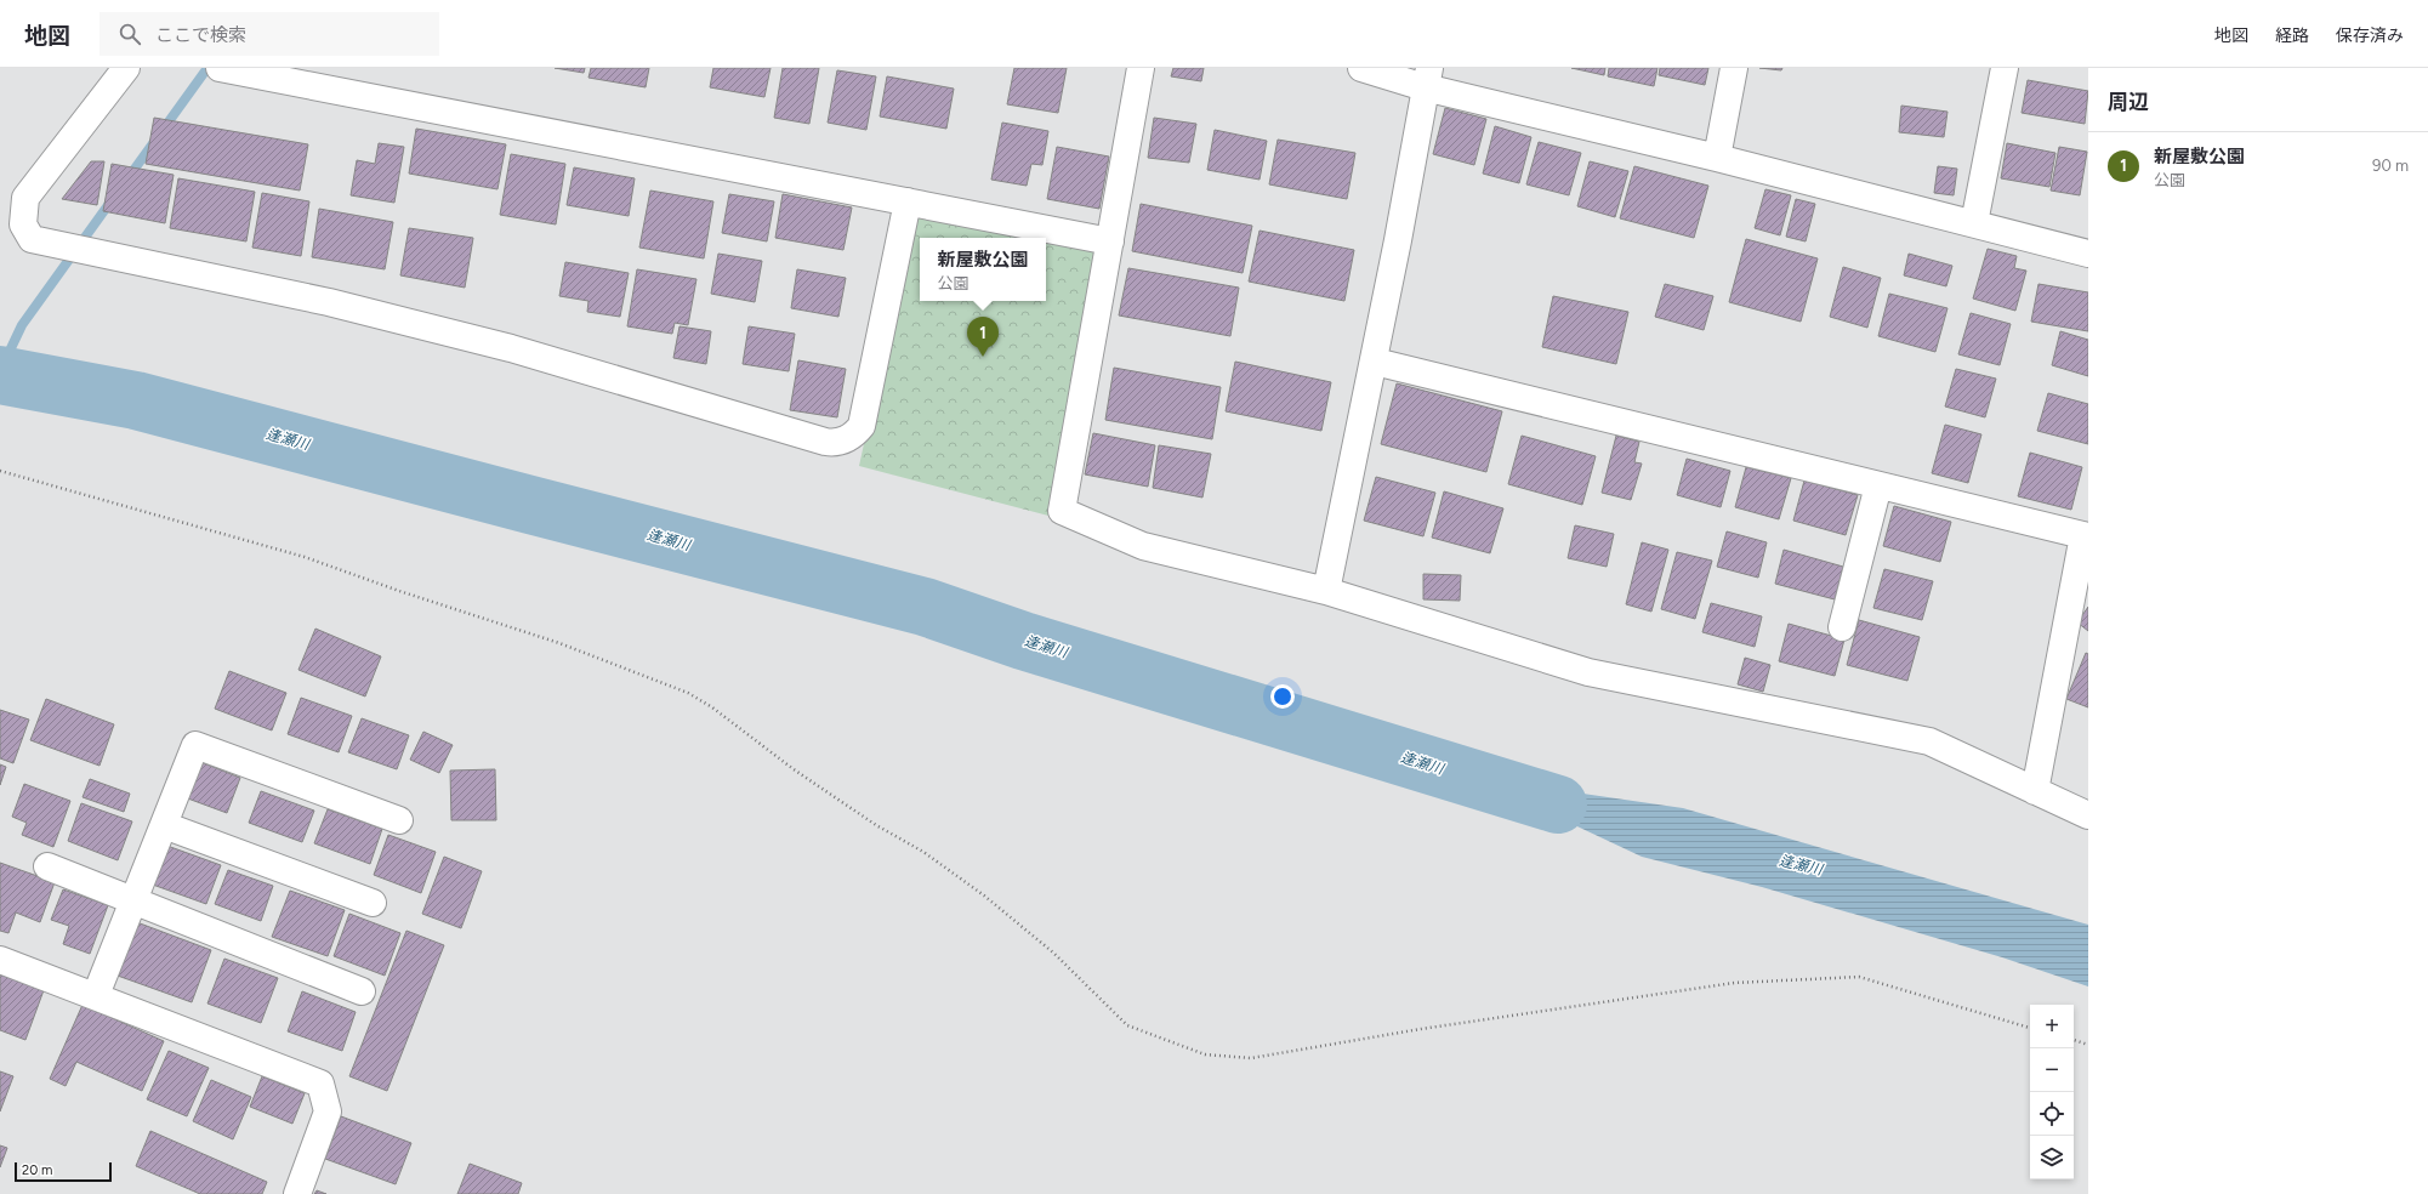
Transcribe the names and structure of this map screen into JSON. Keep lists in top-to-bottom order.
{
  "water": ["逢瀬川"],
  "scale_bar": "20 m",
  "page": {
    "header": "地図",
    "search": "ここで検索",
    "nav": ["地図", "経路", "保存済み"],
    "heading": "周辺",
    "list": [
      {
        "mark": "1",
        "name": "新屋敷公園",
        "note": "公園",
        "value": "90 m"
      }
    ],
    "popup": ["新屋敷公園", "公園"],
    "pins": "1",
    "map_buttons": ["+", "−"],
    "scale": "20 m"
  }
}
